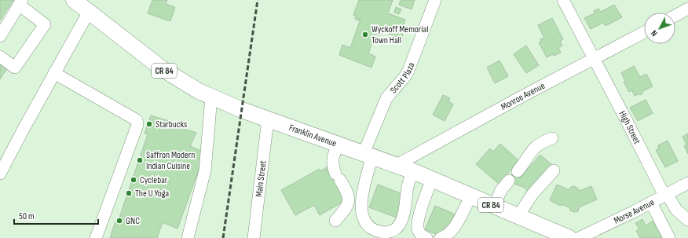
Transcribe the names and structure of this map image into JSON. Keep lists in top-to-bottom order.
{
  "streets": {
    "main road": ["CR 84", "Franklin Avenue"],
    "street": [
      "Scott Plaza",
      "Monroe Avenue",
      "High Street",
      "Main Street",
      "Morse Avenue"
    ]
  },
  "crossings": [
    ["Scott Plaza", "Franklin Avenue"],
    ["Monroe Avenue", "High Street"],
    ["Monroe Avenue", "Franklin Avenue"],
    ["High Street", "Morse Avenue"],
    ["Franklin Avenue", "Main Street"]
  ],
  "places": [
    "Wyckoff Memorial Town Hall",
    "Starbucks",
    "Saffron Modern Indian Cuisine",
    "Cyclebar",
    "The U Yoga",
    "GNC"
  ],
  "scale_bar": "50 m",
  "north": "bottom left"
}
